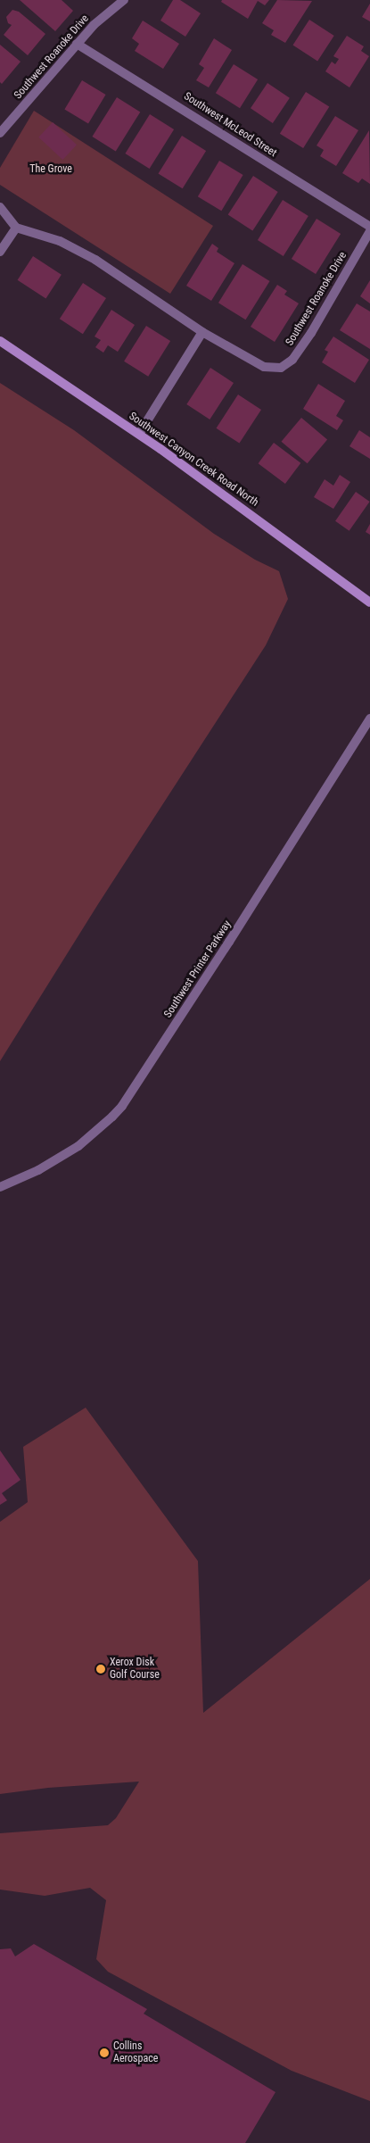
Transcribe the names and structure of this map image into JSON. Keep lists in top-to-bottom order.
{
  "streets": {
    "main road": ["Southwest Canyon Creek Road North"],
    "street": ["Southwest Roanoke Drive", "Southwest McLeod Street", "Southwest Printer Parkway"]
  },
  "crossings": [
    ["Southwest Roanoke Drive", "Southwest McLeod Street"]
  ],
  "parks": ["The Grove"],
  "places": ["Xerox Disk Golf Course", "Collins Aerospace"]
}
